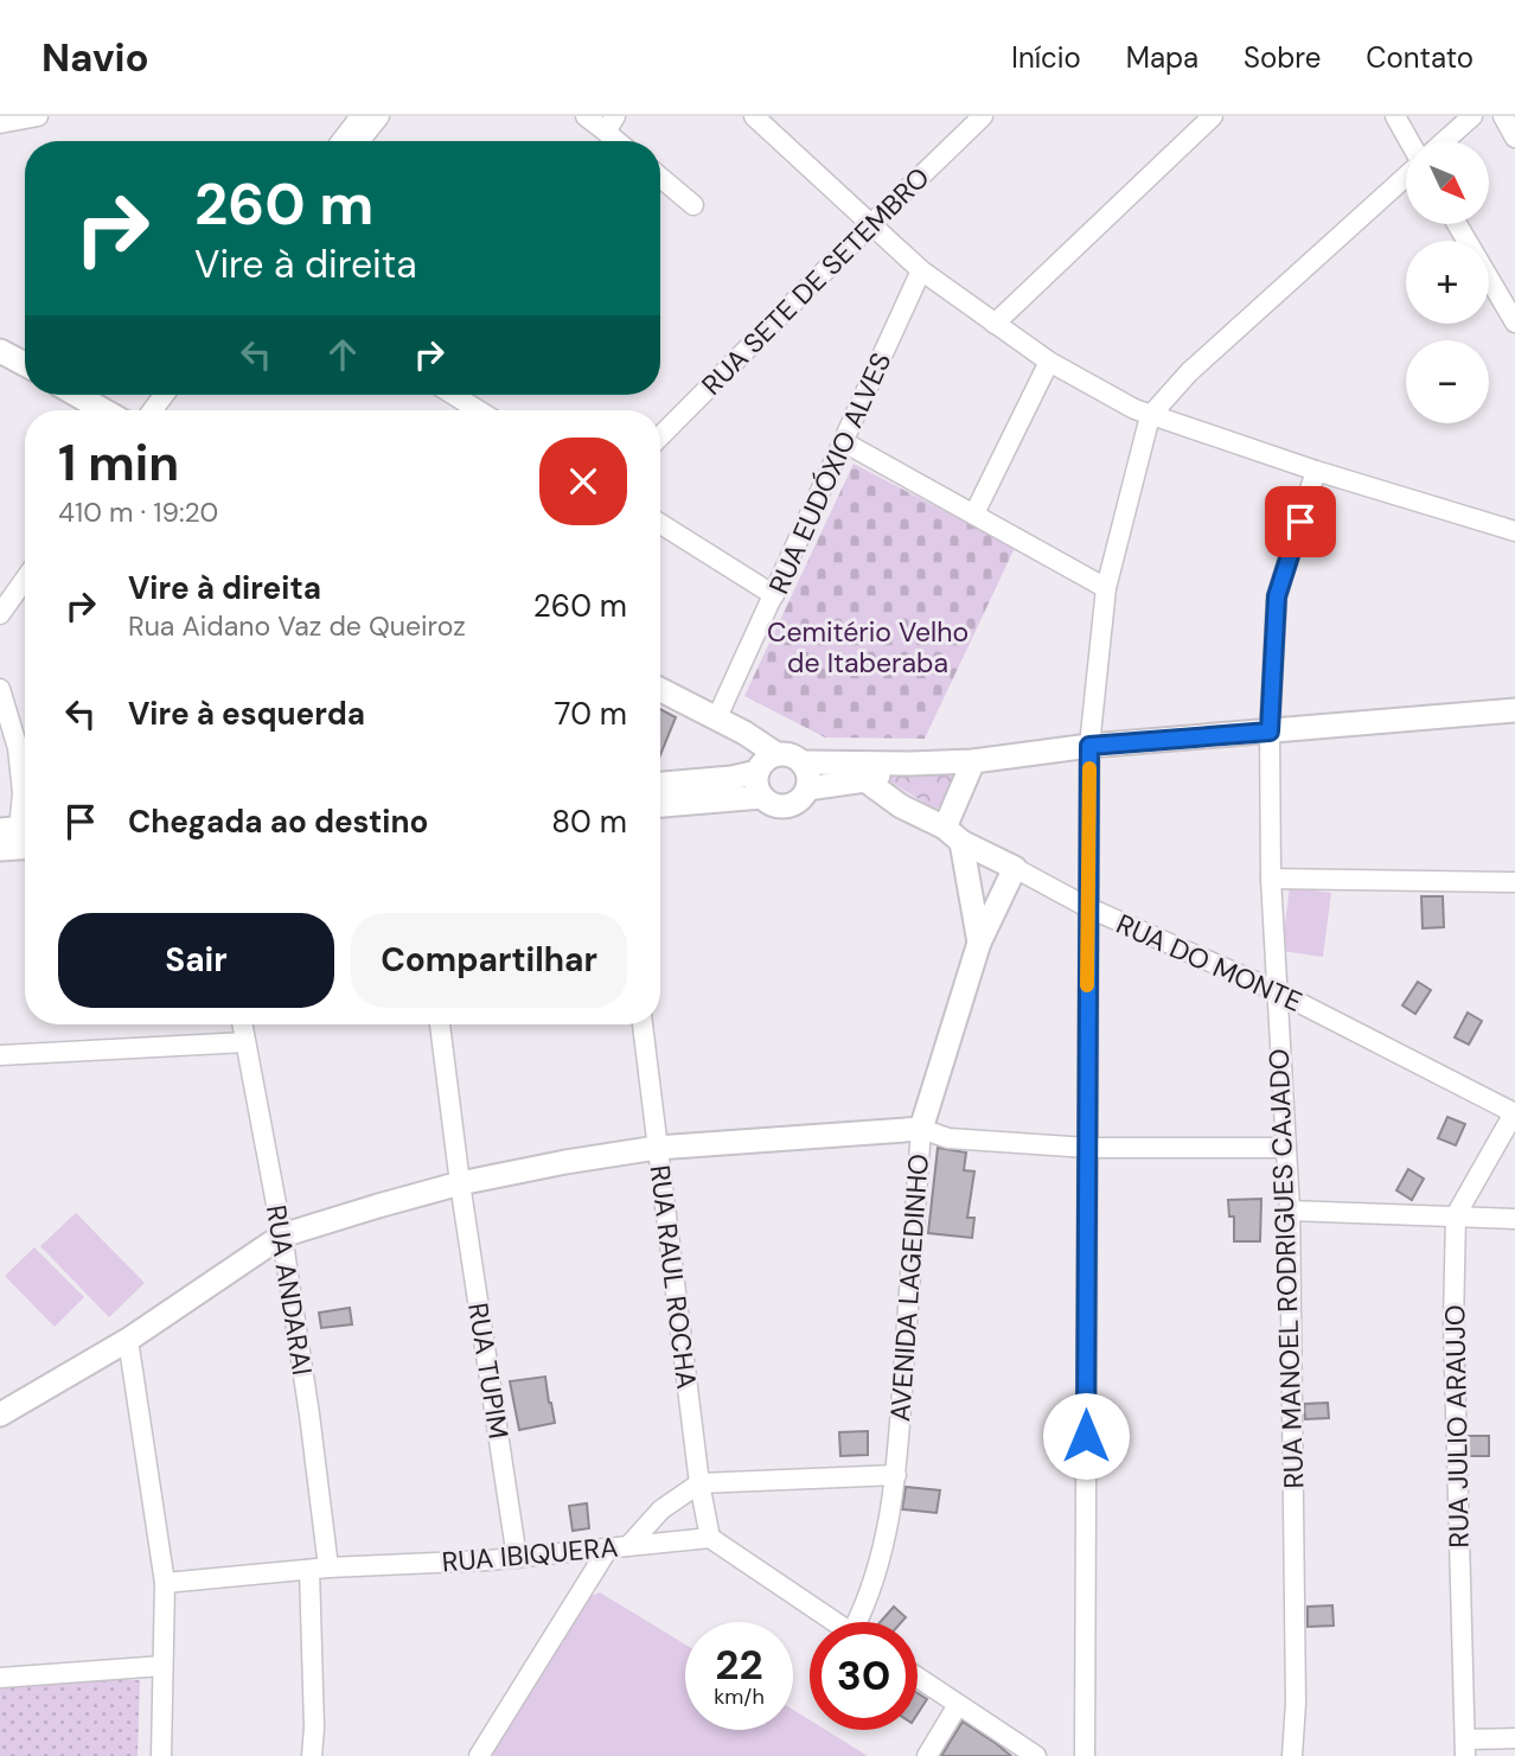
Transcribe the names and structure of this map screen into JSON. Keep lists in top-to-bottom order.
{
  "streets": {
    "street": [
      "RUA SETE DE SETEMBRO",
      "RUA EUDÓXIO ALVES",
      "RUA DO MONTE",
      "RUA MANOEL RODRIGUES CAJADO",
      "RUA RAUL ROCHA",
      "AVENIDA LAGEDINHO",
      "RUA ANDARAI",
      "RUA TUPIM",
      "RUA JULIO ARAUJO",
      "RUA IBIQUERA"
    ]
  },
  "crossings": [
    ["RUA DO MONTE", "RUA MANOEL RODRIGUES CAJADO"],
    ["RUA DO MONTE", "AVENIDA LAGEDINHO"],
    ["RUA DO MONTE", "RUA JULIO ARAUJO"],
    ["RUA RAUL ROCHA", "RUA IBIQUERA"],
    ["RUA ANDARAI", "RUA IBIQUERA"],
    ["RUA TUPIM", "RUA IBIQUERA"]
  ],
  "parks": ["Cemitério Velho de Itaberaba"],
  "north": "bottom right",
  "page": {
    "header": "Navio",
    "nav": [
      "Início",
      "Mapa",
      "Sobre",
      "Contato"
    ],
    "map_buttons": ["+", "−"],
    "turn": ["260 m", "Vire à direita"],
    "heading": ["1 min", "410 m · 19:20"],
    "list": [
      {
        "name": "Vire à direita",
        "note": "Rua Aidano Vaz de Queiroz",
        "value": "260 m"
      },
      {
        "name": "Vire à esquerda",
        "value": "70 m"
      },
      {
        "name": "Chegada ao destino",
        "value": "80 m"
      }
    ],
    "buttons": ["Sair", "Compartilhar"],
    "speed": "22 km/h",
    "limit": "30"
  }
}
